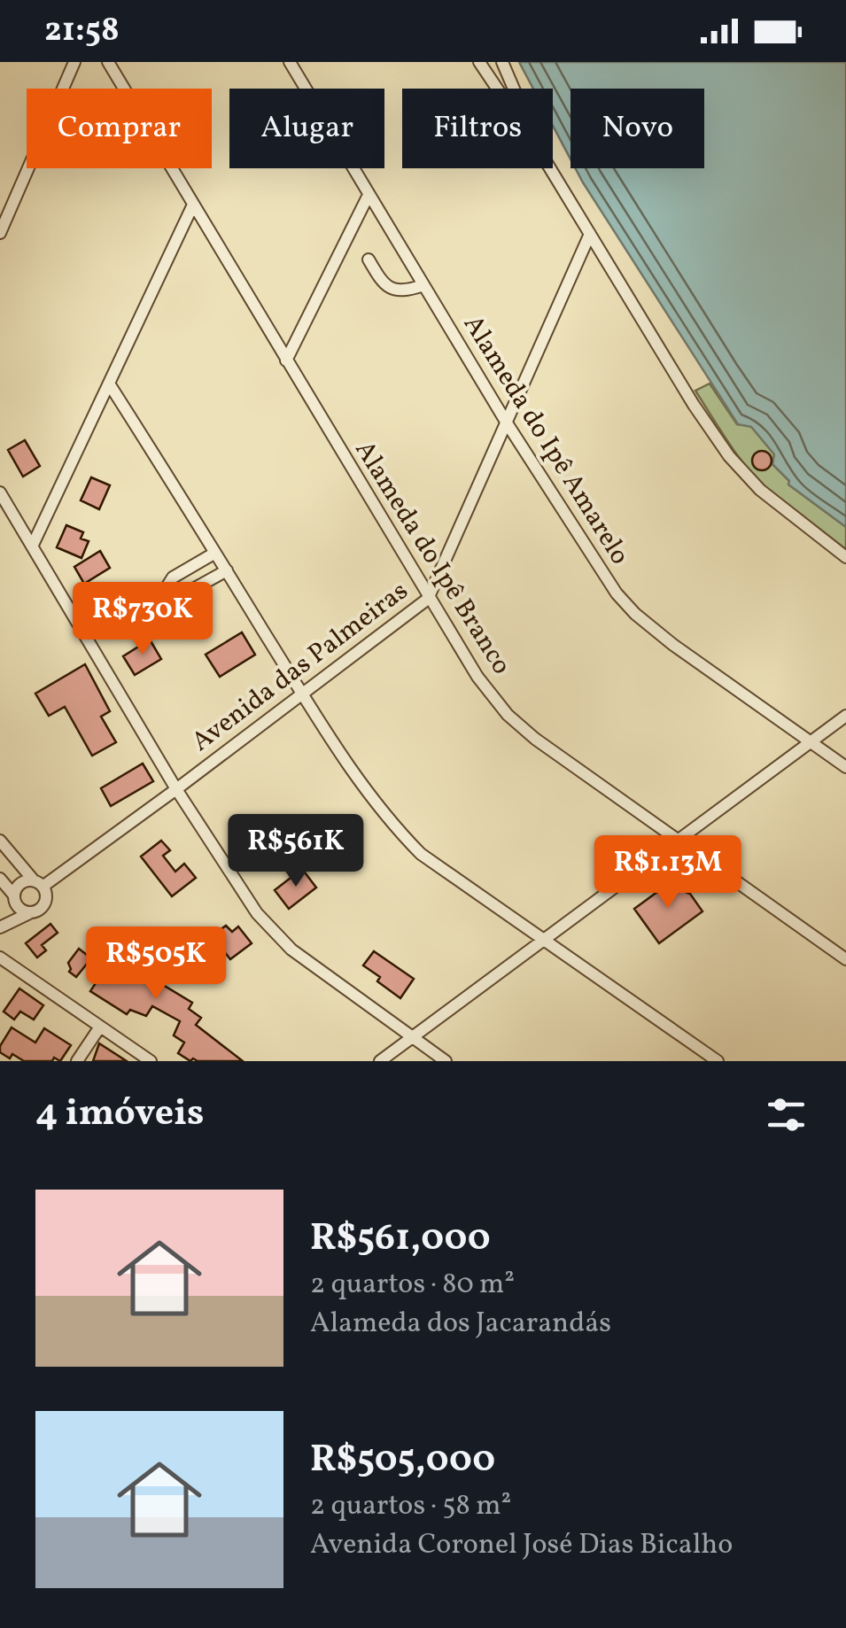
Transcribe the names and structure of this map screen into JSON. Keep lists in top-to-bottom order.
{
  "streets": {
    "street": ["Alameda do Ipê Amarelo", "Alameda do Ipê Branco", "Avenida das Palmeiras"]
  },
  "crossings": [
    ["Alameda do Ipê Amarelo", "Avenida das Palmeiras"],
    ["Alameda do Ipê Branco", "Avenida das Palmeiras"]
  ],
  "page": {
    "status": "21:58",
    "chip": [
      "Comprar",
      "Alugar",
      "Filtros",
      "Novo"
    ],
    "price": [
      "R$730K",
      "R$561K",
      "R$1.13M",
      "R$505K"
    ],
    "heading": "4 imóveis",
    "list": [
      {
        "name": "R$561,000",
        "note": "2 quartos · 80 m² · Alameda dos Jacarandás"
      },
      {
        "name": "R$505,000",
        "note": "2 quartos · 58 m² · Avenida Coronel José Dias Bicalho"
      }
    ]
  }
}
